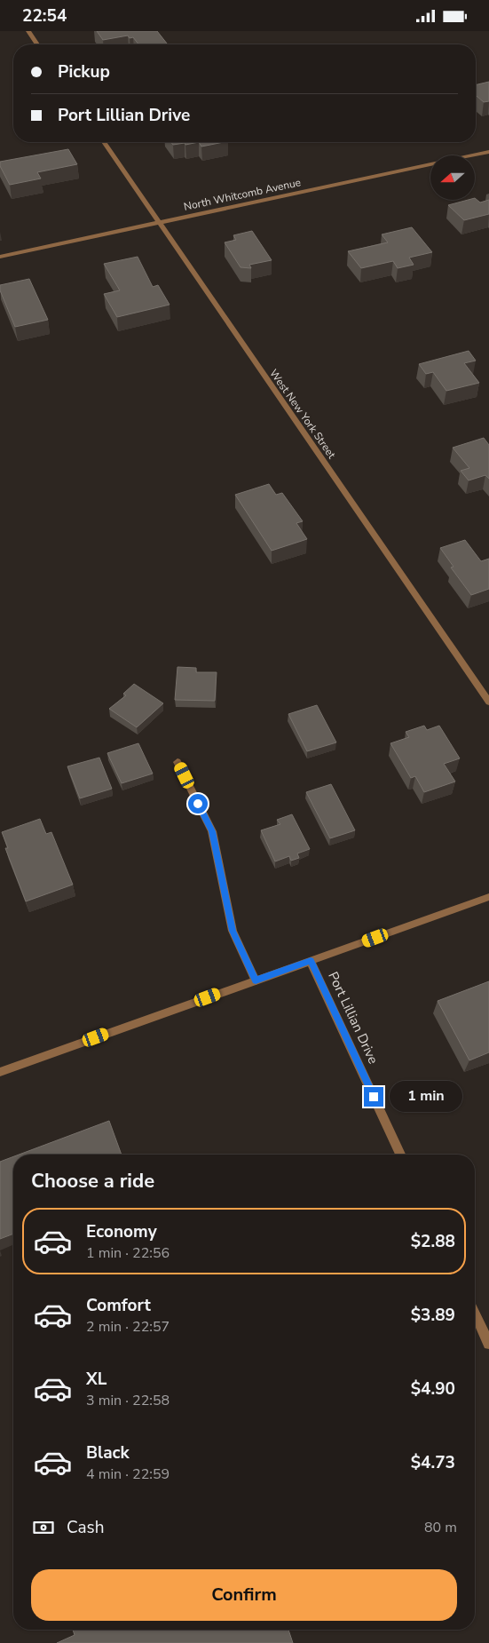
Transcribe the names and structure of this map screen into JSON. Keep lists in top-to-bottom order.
{
  "streets": {
    "street": ["North Whitcomb Avenue", "West New York Street", "Port Lillian Drive"]
  },
  "crossings": [
    ["North Whitcomb Avenue", "West New York Street"]
  ],
  "north": "left",
  "page": {
    "status": "22:54",
    "banner": ["Pickup", "Port Lillian Drive"],
    "bubble": "1 min",
    "heading": "Choose a ride",
    "list": [
      {
        "name": "Economy",
        "note": "1 min · 22:56",
        "value": "$2.88"
      },
      {
        "name": "Comfort",
        "note": "2 min · 22:57",
        "value": "$3.89"
      },
      {
        "name": "XL",
        "note": "3 min · 22:58",
        "value": "$4.90"
      },
      {
        "name": "Black",
        "note": "4 min · 22:59",
        "value": "$4.73"
      }
    ],
    "pay": ["Cash", "80 m"],
    "buttons": "Confirm"
  }
}
